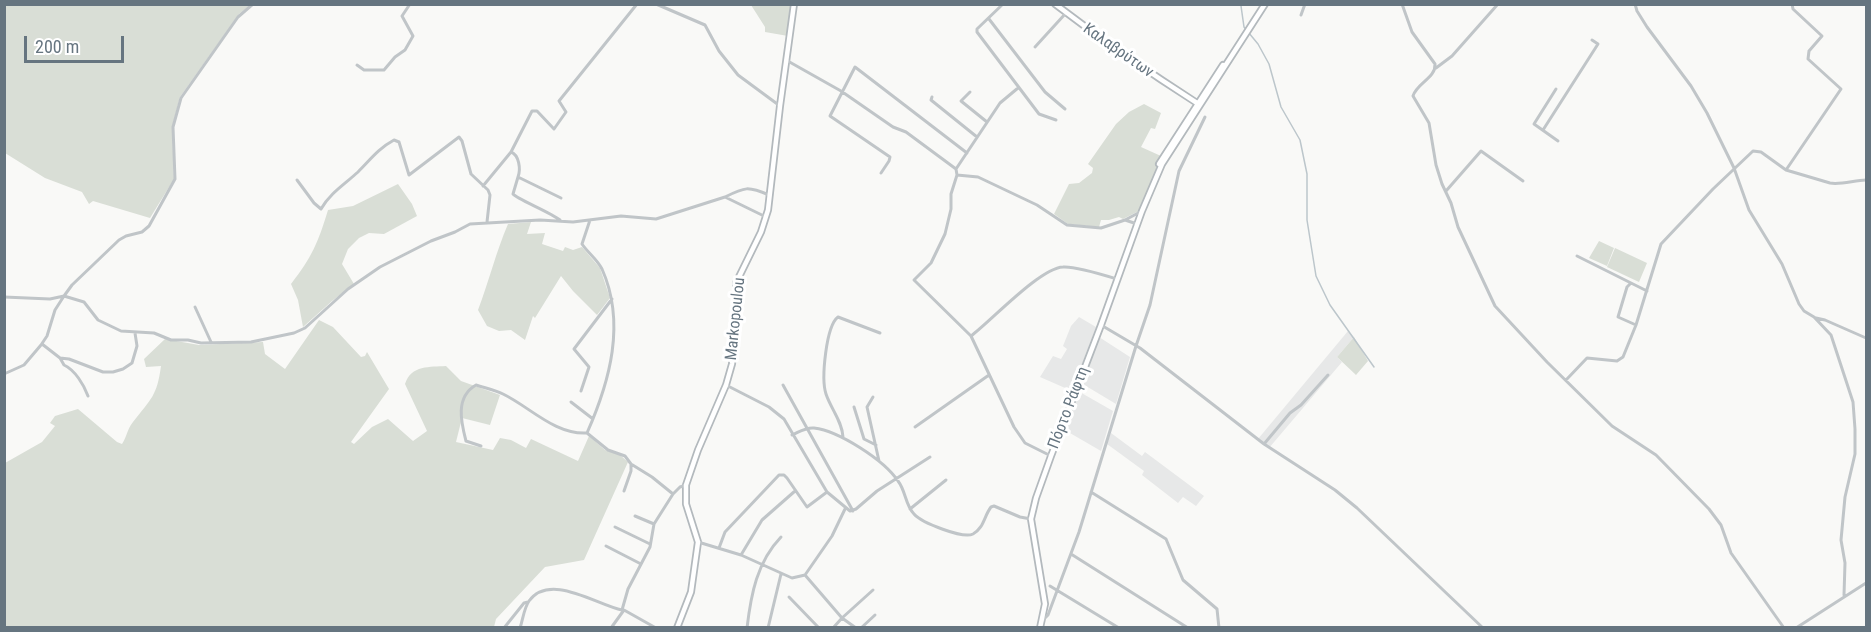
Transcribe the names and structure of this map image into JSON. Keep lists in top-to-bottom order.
{
  "streets": {
    "main road": ["Καλαβρύτων", "Markopoulou", "Πόρτο Ράφτη"]
  },
  "crossings": [
    ["Καλαβρύτων", "Πόρτο Ράφτη"]
  ],
  "scale_bar": "200 m"
}
